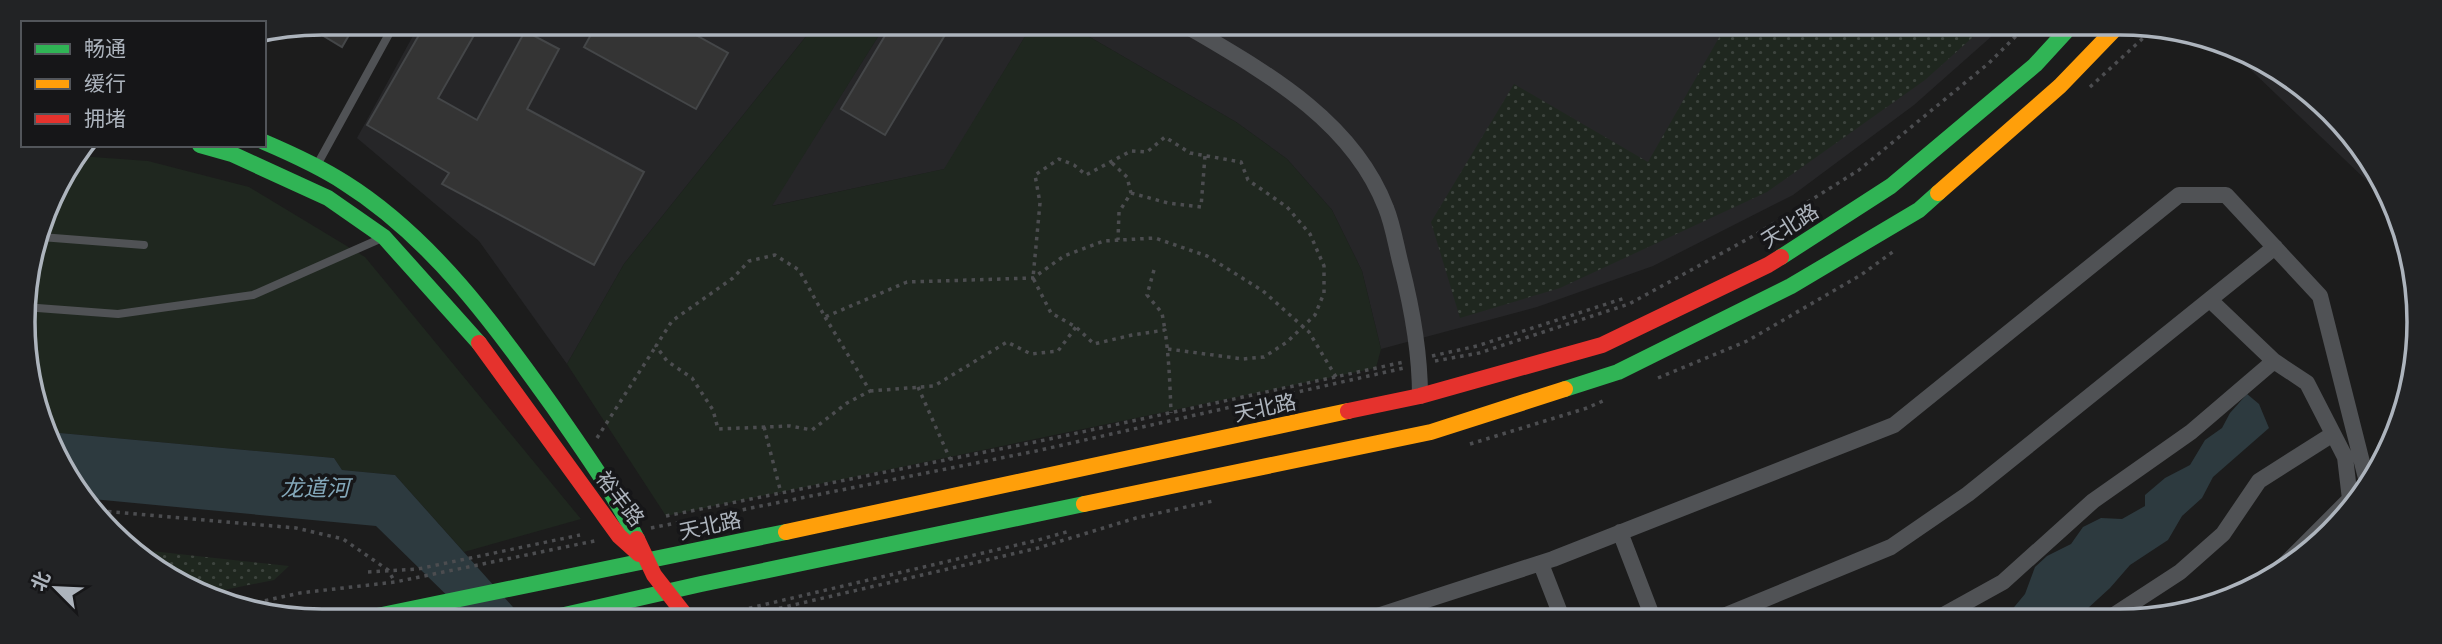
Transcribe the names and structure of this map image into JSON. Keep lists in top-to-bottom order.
{
  "streets": {
    "main road": ["天北路", "裕丰路"]
  },
  "crossings": [
    ["天北路", "裕丰路"]
  ],
  "water": ["龙道河"],
  "legend": ["畅通", "缓行", "拥堵"],
  "north": "top left"
}
